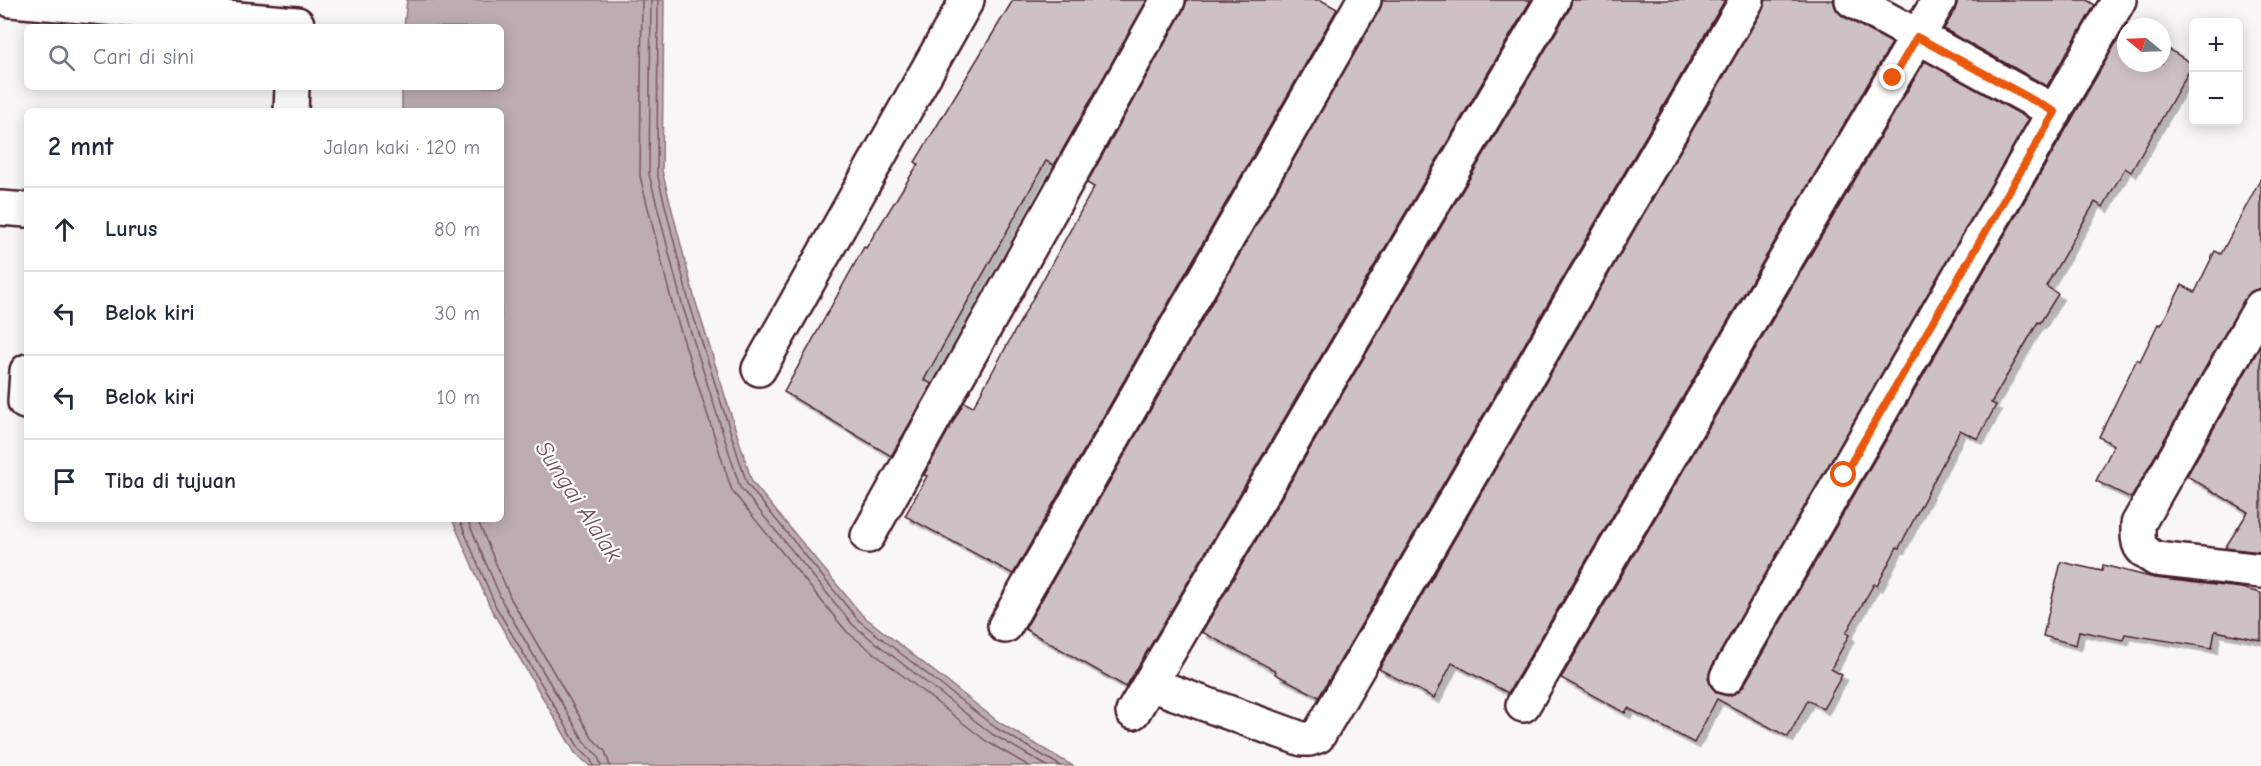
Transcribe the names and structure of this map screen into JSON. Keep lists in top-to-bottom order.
{
  "water": ["Sungai Alalak"],
  "north": "left",
  "page": {
    "map_buttons": ["+", "−"],
    "search": "Cari di sini",
    "heading": ["2 mnt", "Jalan kaki · 120 m"],
    "list": [
      ["Lurus", "80 m"],
      ["Belok kiri", "30 m"],
      ["Belok kiri", "10 m"],
      "Tiba di tujuan"
    ]
  }
}
